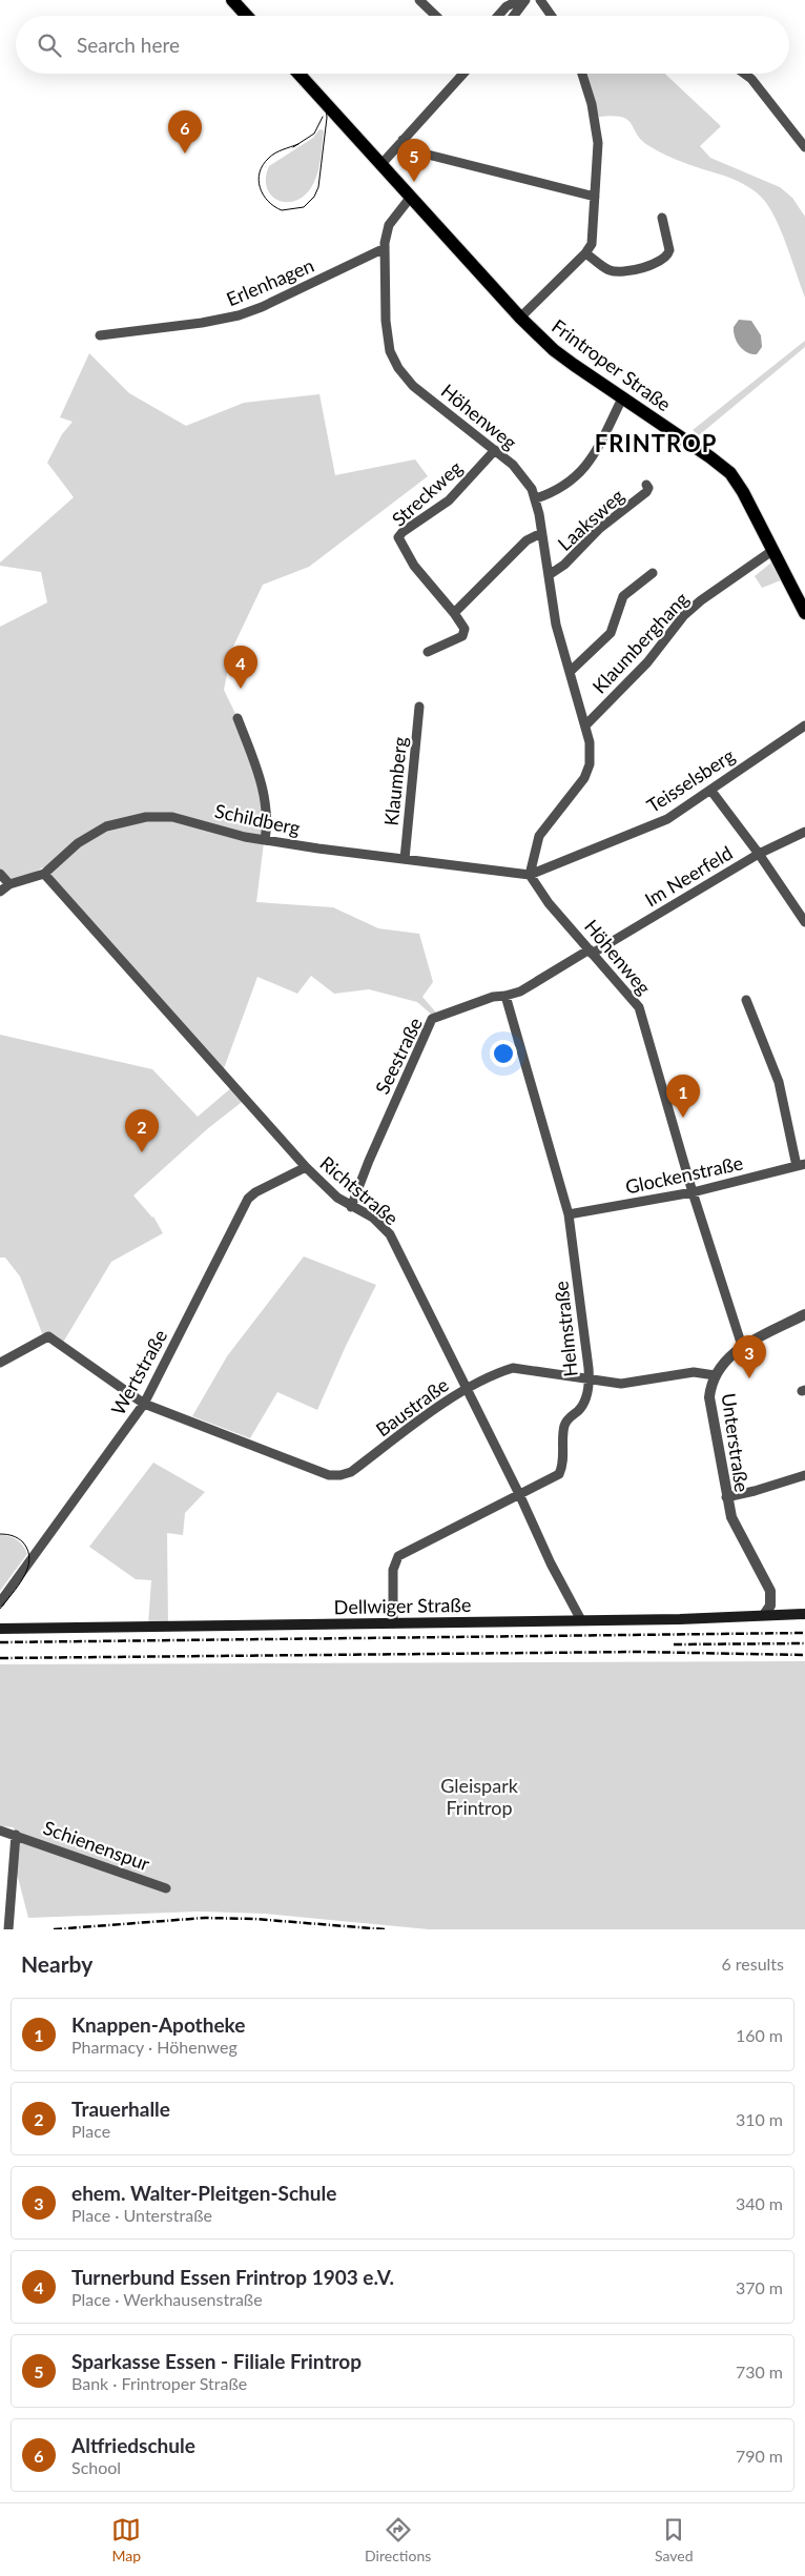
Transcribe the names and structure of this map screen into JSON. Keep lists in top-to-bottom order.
{
  "streets": {
    "main road": ["Frintroper Straße", "Dellwiger Straße"],
    "street": [
      "Erlenhagen",
      "Höhenweg",
      "Streckweg",
      "Laaksweg",
      "Klaumberghang",
      "Teisselsberg",
      "Klaumberg",
      "Schildberg",
      "Im Neerfeld",
      "Seestraße",
      "Glockenstraße",
      "Richtstraße",
      "Helmstraße",
      "Wertstraße",
      "Baustraße",
      "Unterstraße",
      "Schienenspur"
    ]
  },
  "crossings": [
    ["Erlenhagen", "Höhenweg"],
    ["Frintroper Straße", "Höhenweg"],
    ["Frintroper Straße", "Klaumberghang"],
    ["Höhenweg", "Streckweg"],
    ["Höhenweg", "Laaksweg"],
    ["Höhenweg", "Klaumberghang"],
    ["Höhenweg", "Teisselsberg"],
    ["Höhenweg", "Schildberg"],
    ["Höhenweg", "Im Neerfeld"],
    ["Höhenweg", "Seestraße"],
    ["Höhenweg", "Glockenstraße"],
    ["Höhenweg", "Unterstraße"],
    ["Teisselsberg", "Schildberg"],
    ["Klaumberg", "Schildberg"],
    ["Schildberg", "Richtstraße"],
    ["Im Neerfeld", "Seestraße"],
    ["Seestraße", "Richtstraße"],
    ["Seestraße", "Helmstraße"],
    ["Glockenstraße", "Helmstraße"],
    ["Richtstraße", "Helmstraße"],
    ["Richtstraße", "Wertstraße"],
    ["Richtstraße", "Baustraße"],
    ["Richtstraße", "Dellwiger Straße"],
    ["Helmstraße", "Baustraße"],
    ["Helmstraße", "Dellwiger Straße"],
    ["Wertstraße", "Baustraße"],
    ["Baustraße", "Unterstraße"],
    ["Unterstraße", "Dellwiger Straße"]
  ],
  "districts": ["FRINTROP"],
  "parks": ["Gleispark Frintrop"],
  "page": {
    "search": "Search here",
    "pins": [
      "6",
      "5",
      "4",
      "1",
      "2",
      "3"
    ],
    "heading": ["Nearby", "6 results"],
    "list": [
      {
        "mark": "1",
        "name": "Knappen-Apotheke",
        "note": "Pharmacy · Höhenweg",
        "value": "160 m"
      },
      {
        "mark": "2",
        "name": "Trauerhalle",
        "note": "Place",
        "value": "310 m"
      },
      {
        "mark": "3",
        "name": "ehem. Walter-Pleitgen-Schule",
        "note": "Place · Unterstraße",
        "value": "340 m"
      },
      {
        "mark": "4",
        "name": "Turnerbund Essen Frintrop 1903 e.V.",
        "note": "Place · Werkhausenstraße",
        "value": "370 m"
      },
      {
        "mark": "5",
        "name": "Sparkasse Essen - Filiale Frintrop",
        "note": "Bank · Frintroper Straße",
        "value": "730 m"
      },
      {
        "mark": "6",
        "name": "Altfriedschule",
        "note": "School",
        "value": "790 m"
      }
    ],
    "nav": ["Map", "Directions", "Saved"]
  }
}
